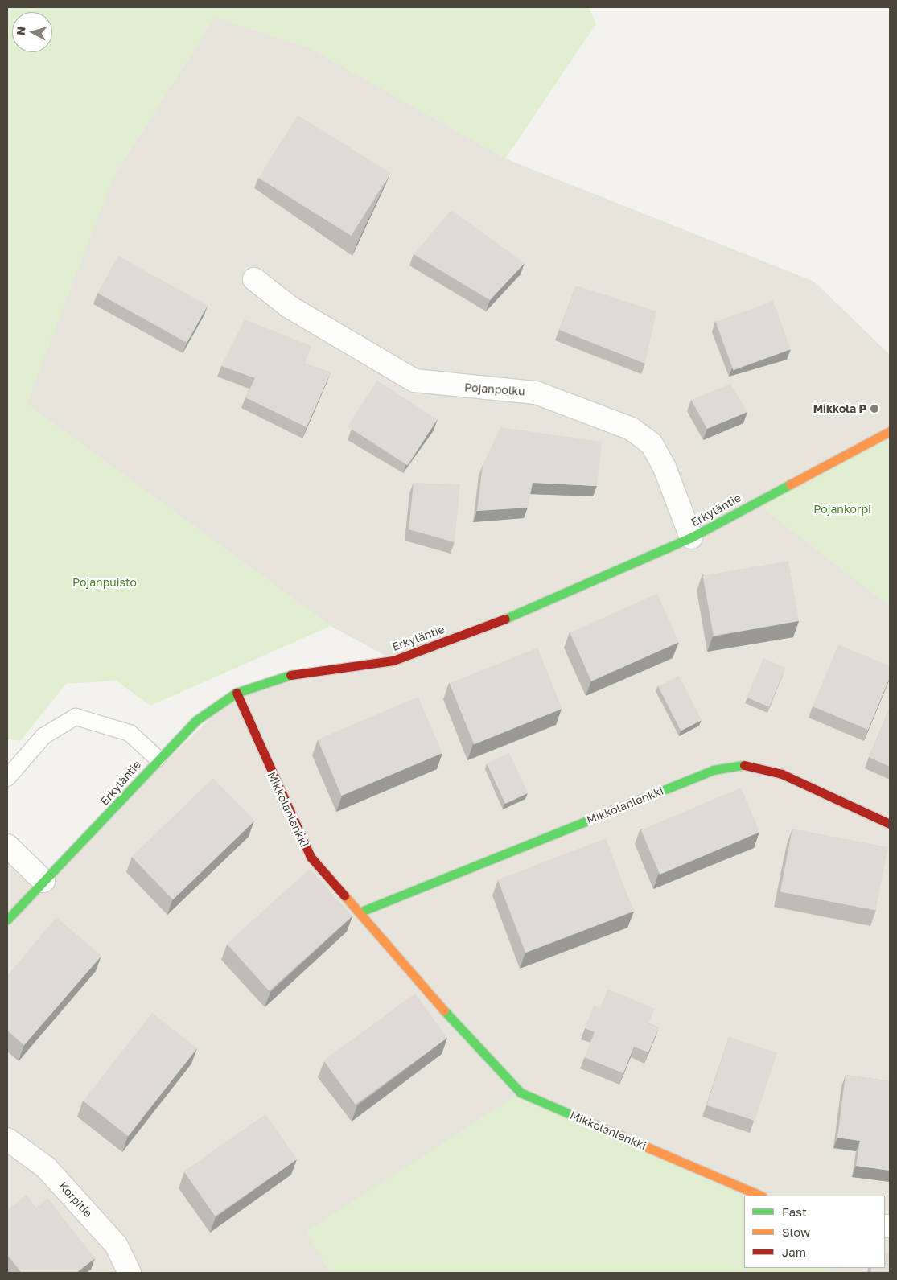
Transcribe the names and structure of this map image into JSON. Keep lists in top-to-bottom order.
{
  "streets": {
    "street": [
      "Pojanpolku",
      "Erkyläntie",
      "Mikkolanlenkki",
      "Korpitie"
    ]
  },
  "crossings": [
    ["Pojanpolku", "Erkyläntie"],
    ["Erkyläntie", "Mikkolanlenkki"]
  ],
  "parks": ["Pojankorpi", "Pojanpuisto"],
  "places": ["Mikkola P"],
  "legend": ["Fast", "Slow", "Jam"],
  "north": "left"
}
